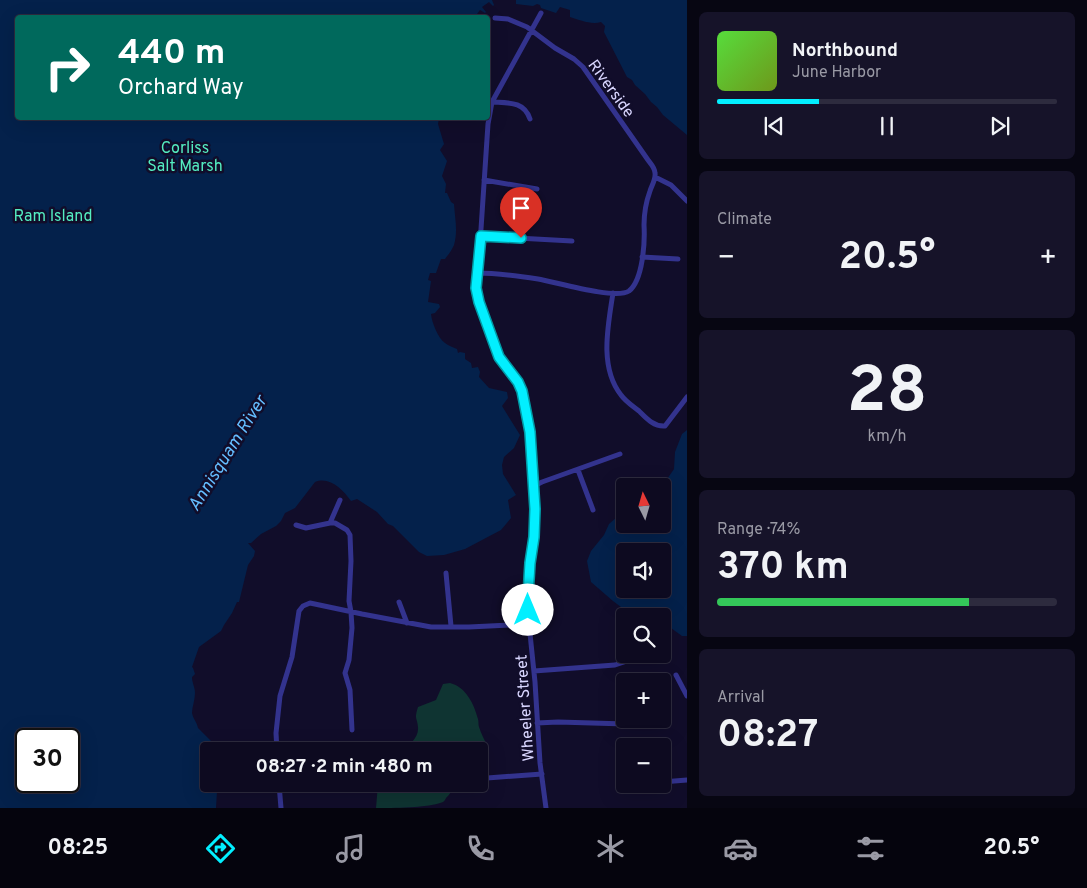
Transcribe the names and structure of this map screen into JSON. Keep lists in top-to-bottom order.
{
  "streets": {
    "street": ["Riverside", "Wheeler Street"]
  },
  "crossings": [
    ["Riverside", "Wheeler Street"]
  ],
  "water": ["Annisquam River"],
  "parks": ["Corliss Salt Marsh", "Ram Island"],
  "north": "top",
  "page": {
    "turn": ["440 m", "Orchard Way"],
    "song": ["Northbound", "June Harbor"],
    "tile": [
      "Climate",
      ["28", "km/h"],
      ["Range · 74%", "370 km"],
      ["Arrival", "08:27"]
    ],
    "heat": ["−", "20.5°", "+"],
    "map_buttons": ["+", "−"],
    "limit": "30",
    "trip": "08:27 · 2 min · 480 m",
    "tabs": ["08:25", "20.5°"]
  }
}
